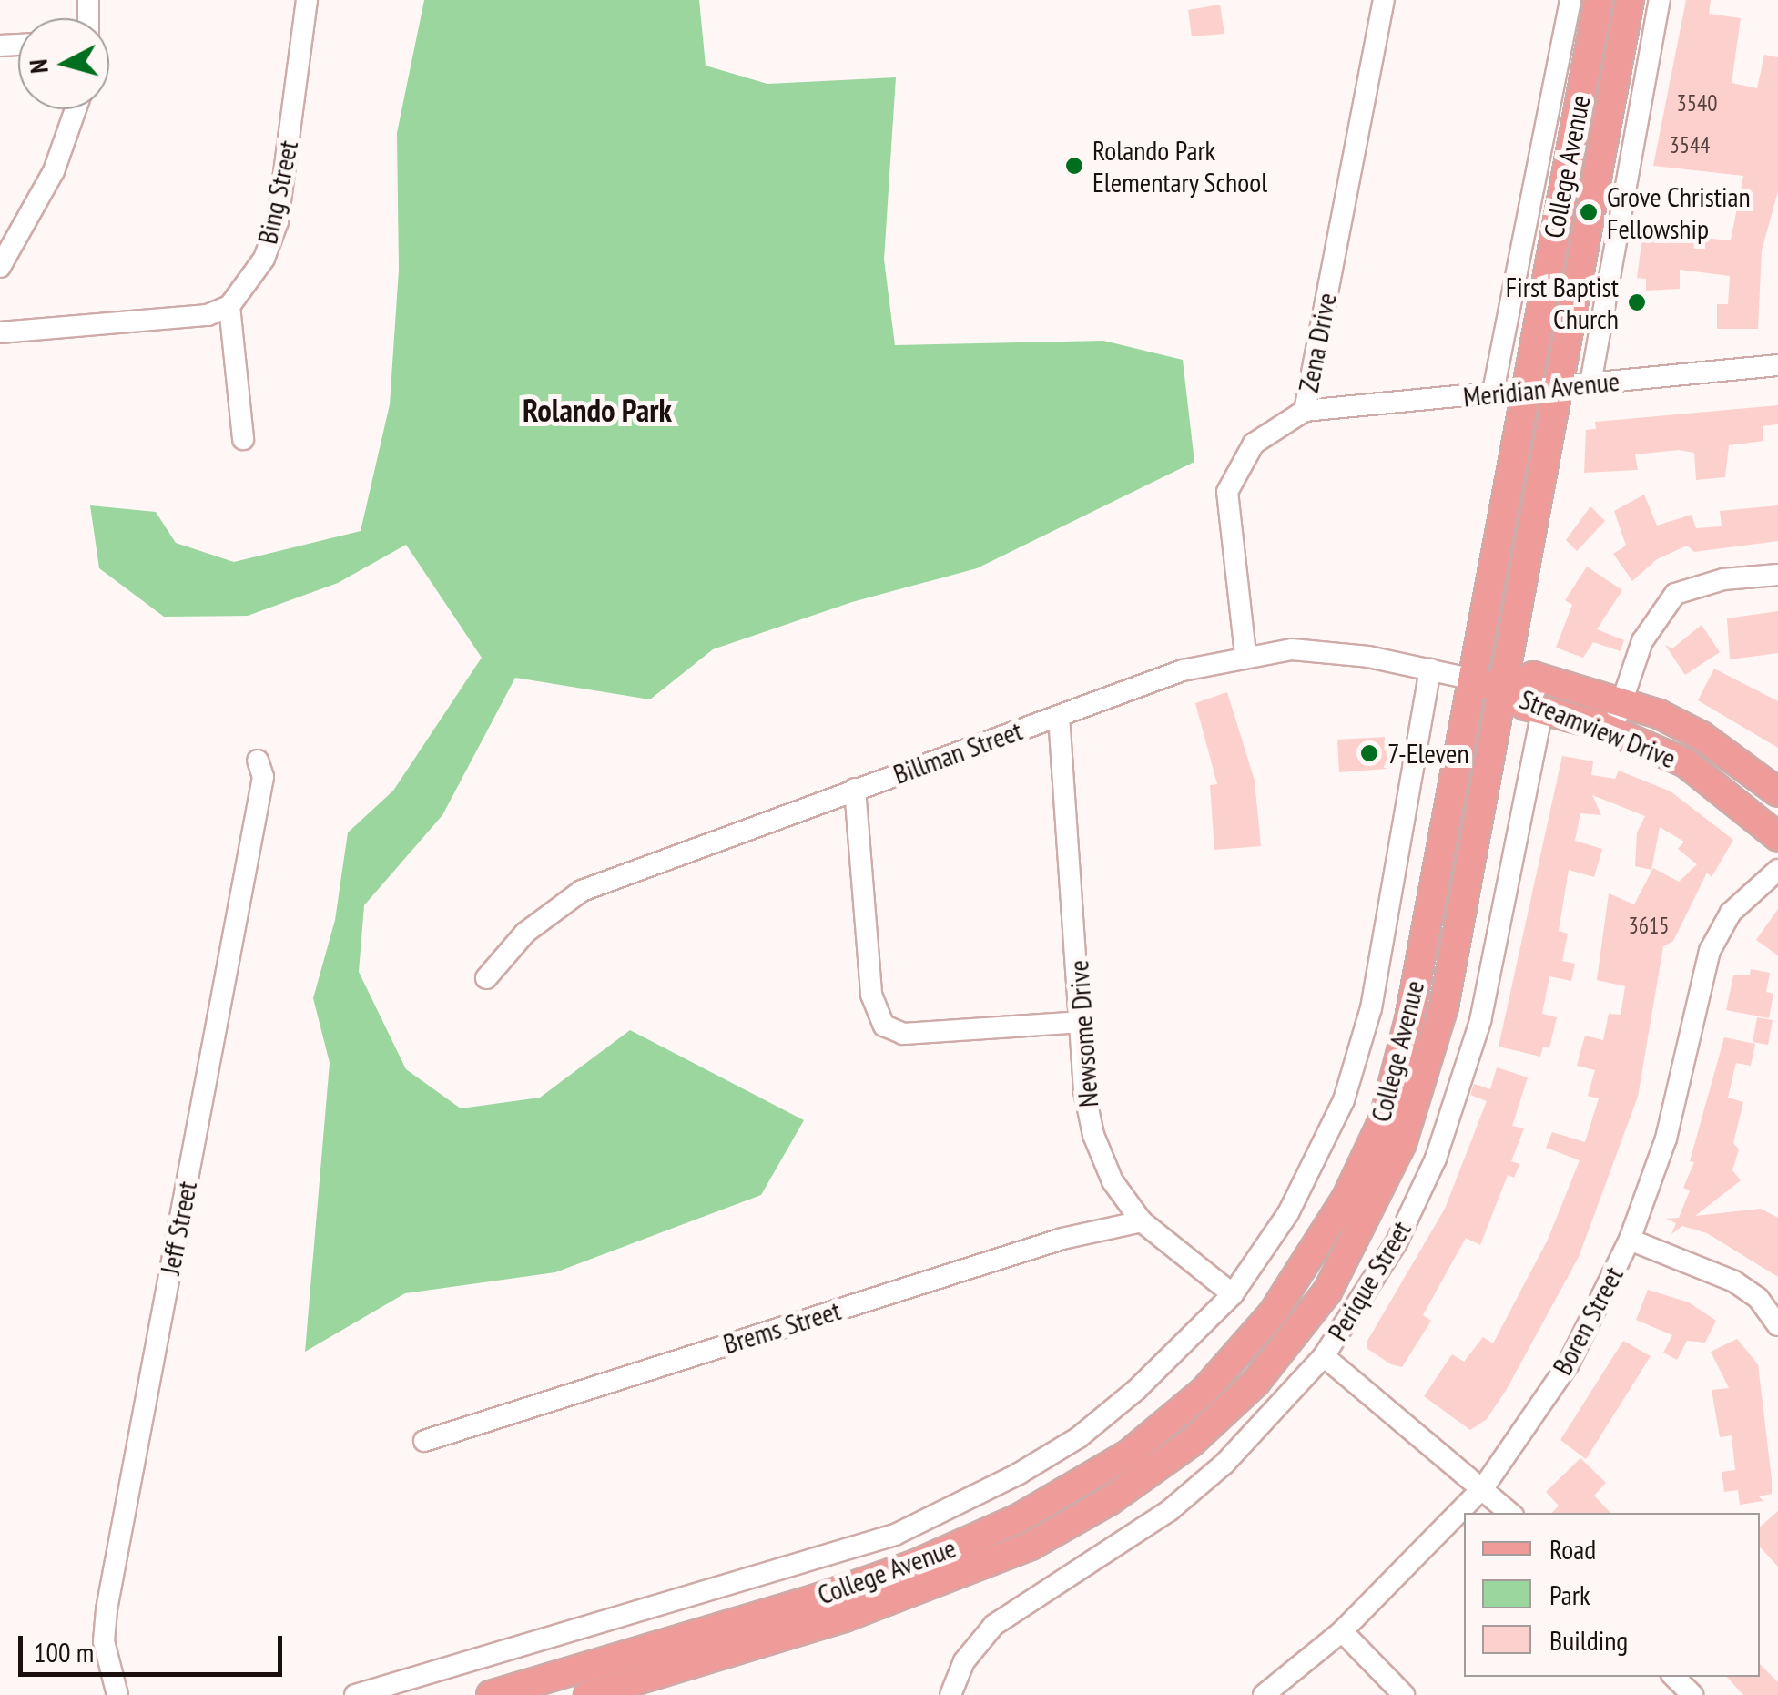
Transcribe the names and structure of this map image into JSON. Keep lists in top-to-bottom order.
{
  "streets": {
    "main road": ["College Avenue", "Streamview Drive"],
    "street": [
      "Bing Street",
      "Zena Drive",
      "Meridian Avenue",
      "Billman Street",
      "Newsome Drive",
      "Jeff Street",
      "Perique Street",
      "Boren Street",
      "Brems Street"
    ]
  },
  "crossings": [
    ["College Avenue", "Meridian Avenue"],
    ["College Avenue", "Streamview Drive"],
    ["College Avenue", "Billman Street"],
    ["Zena Drive", "Meridian Avenue"],
    ["Zena Drive", "Billman Street"],
    ["Streamview Drive", "Billman Street"],
    ["Streamview Drive", "Perique Street"],
    ["Billman Street", "Newsome Drive"],
    ["Newsome Drive", "Brems Street"]
  ],
  "districts": ["Rolando Park"],
  "places": [
    "Rolando Park Elementary School",
    "Grove Christian Fellowship",
    "First Baptist Church",
    "7-Eleven"
  ],
  "house_numbers": ["3540", "3544", "3615"],
  "legend": ["Road", "Park", "Building"],
  "scale_bar": "100 m",
  "north": "left"
}
